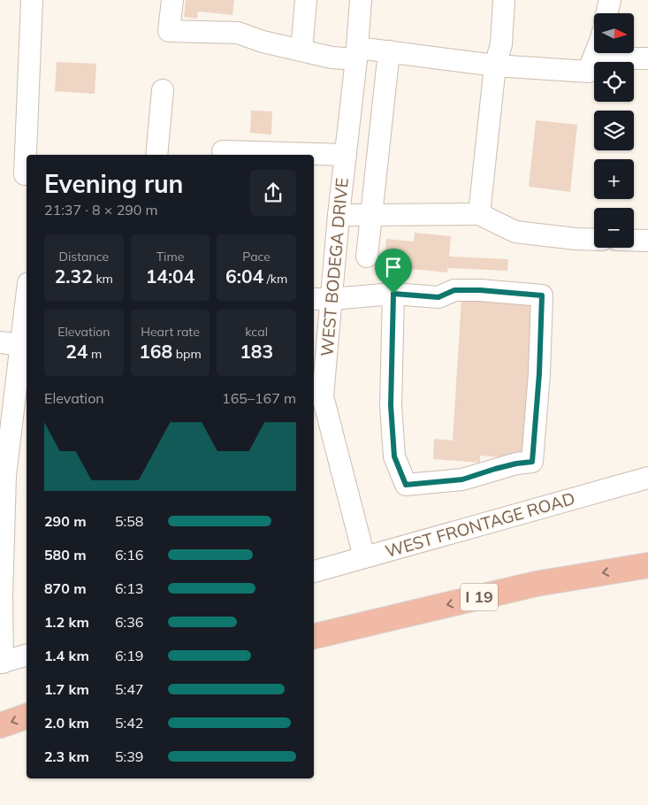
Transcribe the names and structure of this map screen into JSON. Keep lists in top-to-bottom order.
{
  "streets": {
    "highway": ["I 19"],
    "street": ["WEST BODEGA DRIVE", "WEST FRONTAGE ROAD"]
  },
  "crossings": [
    ["WEST BODEGA DRIVE", "WEST FRONTAGE ROAD"]
  ],
  "north": "right",
  "page": {
    "map_buttons": ["+", "−"],
    "heading": ["Evening run", "21:37 · 8 × 290 m"],
    "stats": [
      ["Distance", "2.32 km"],
      ["Time", "14:04"],
      ["Pace", "6:04 /km"],
      ["Elevation", "24 m"],
      ["Heart rate", "168 bpm"],
      ["kcal", "183"]
    ],
    "chart": ["Elevation", "165–167 m"],
    "list": [
      {
        "name": "290 m",
        "note": "5:58"
      },
      {
        "name": "580 m",
        "note": "6:16"
      },
      {
        "name": "870 m",
        "note": "6:13"
      },
      {
        "name": "1.2 km",
        "note": "6:36"
      },
      {
        "name": "1.4 km",
        "note": "6:19"
      },
      {
        "name": "1.7 km",
        "note": "5:47"
      },
      {
        "name": "2.0 km",
        "note": "5:42"
      },
      {
        "name": "2.3 km",
        "note": "5:39"
      }
    ]
  }
}
